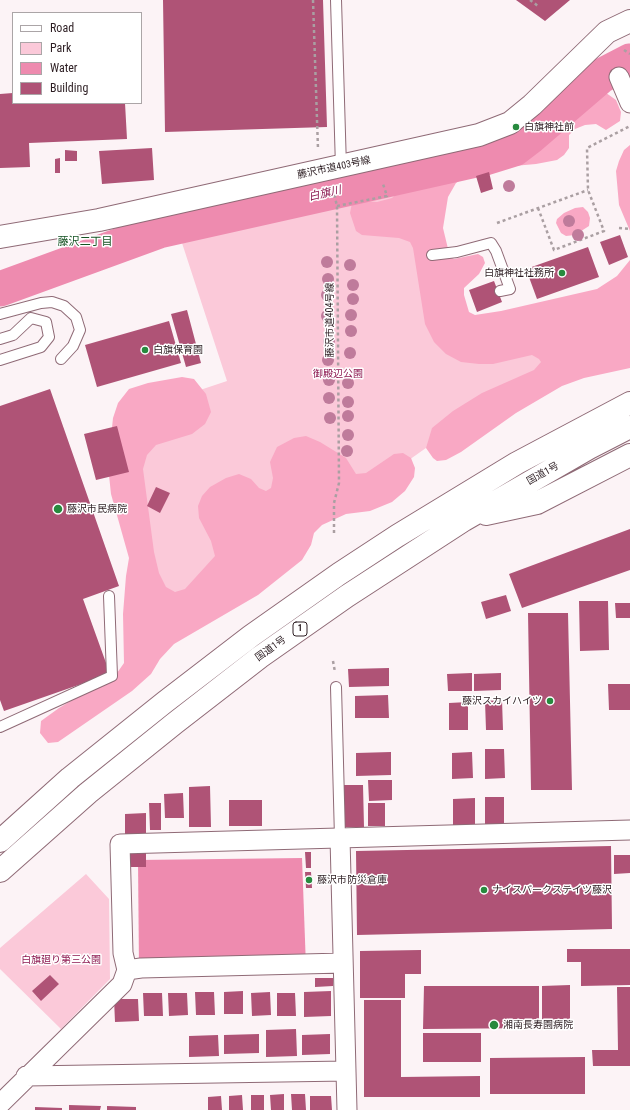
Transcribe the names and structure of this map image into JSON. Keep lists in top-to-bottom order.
{
  "streets": {
    "main road": ["藤沢市道403号線", "国道1号", "1"],
    "path": ["藤沢市道404号線"]
  },
  "districts": ["藤沢二丁目"],
  "water": ["白旗川"],
  "parks": ["御殿辺公園", "白旗廻り第三公園"],
  "places": [
    "白旗神社前",
    "白旗神社社務所",
    "白旗保育園",
    "藤沢市民病院",
    "藤沢スカイハイツ",
    "藤沢市防災倉庫",
    "ナイスパークステイツ藤沢",
    "湘南長寿園病院"
  ],
  "legend": [
    "Road",
    "Park",
    "Water",
    "Building"
  ]
}
